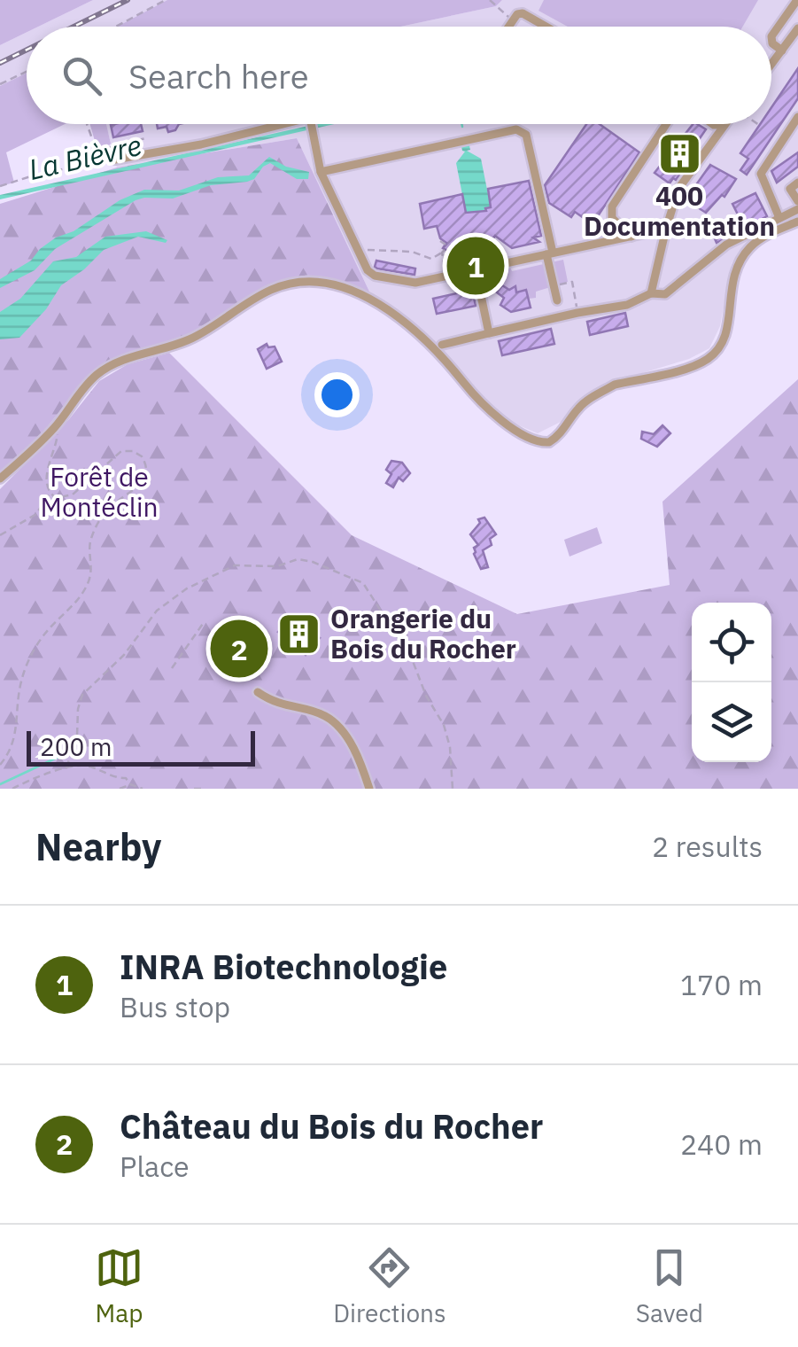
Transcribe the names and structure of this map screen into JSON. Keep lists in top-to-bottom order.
{
  "water": ["La Bièvre"],
  "parks": ["Forêt de Montéclin"],
  "places": {
    "building": ["400 Documentation", "Orangerie du Bois du Rocher"]
  },
  "scale_bar": "200 m",
  "page": {
    "search": "Search here",
    "pins": ["1", "2"],
    "scale": "200 m",
    "heading": ["Nearby", "2 results"],
    "list": [
      {
        "mark": "1",
        "name": "INRA Biotechnologie",
        "note": "Bus stop",
        "value": "170 m"
      },
      {
        "mark": "2",
        "name": "Château du Bois du Rocher",
        "note": "Place",
        "value": "240 m"
      }
    ],
    "nav": ["Map", "Directions", "Saved"]
  }
}
